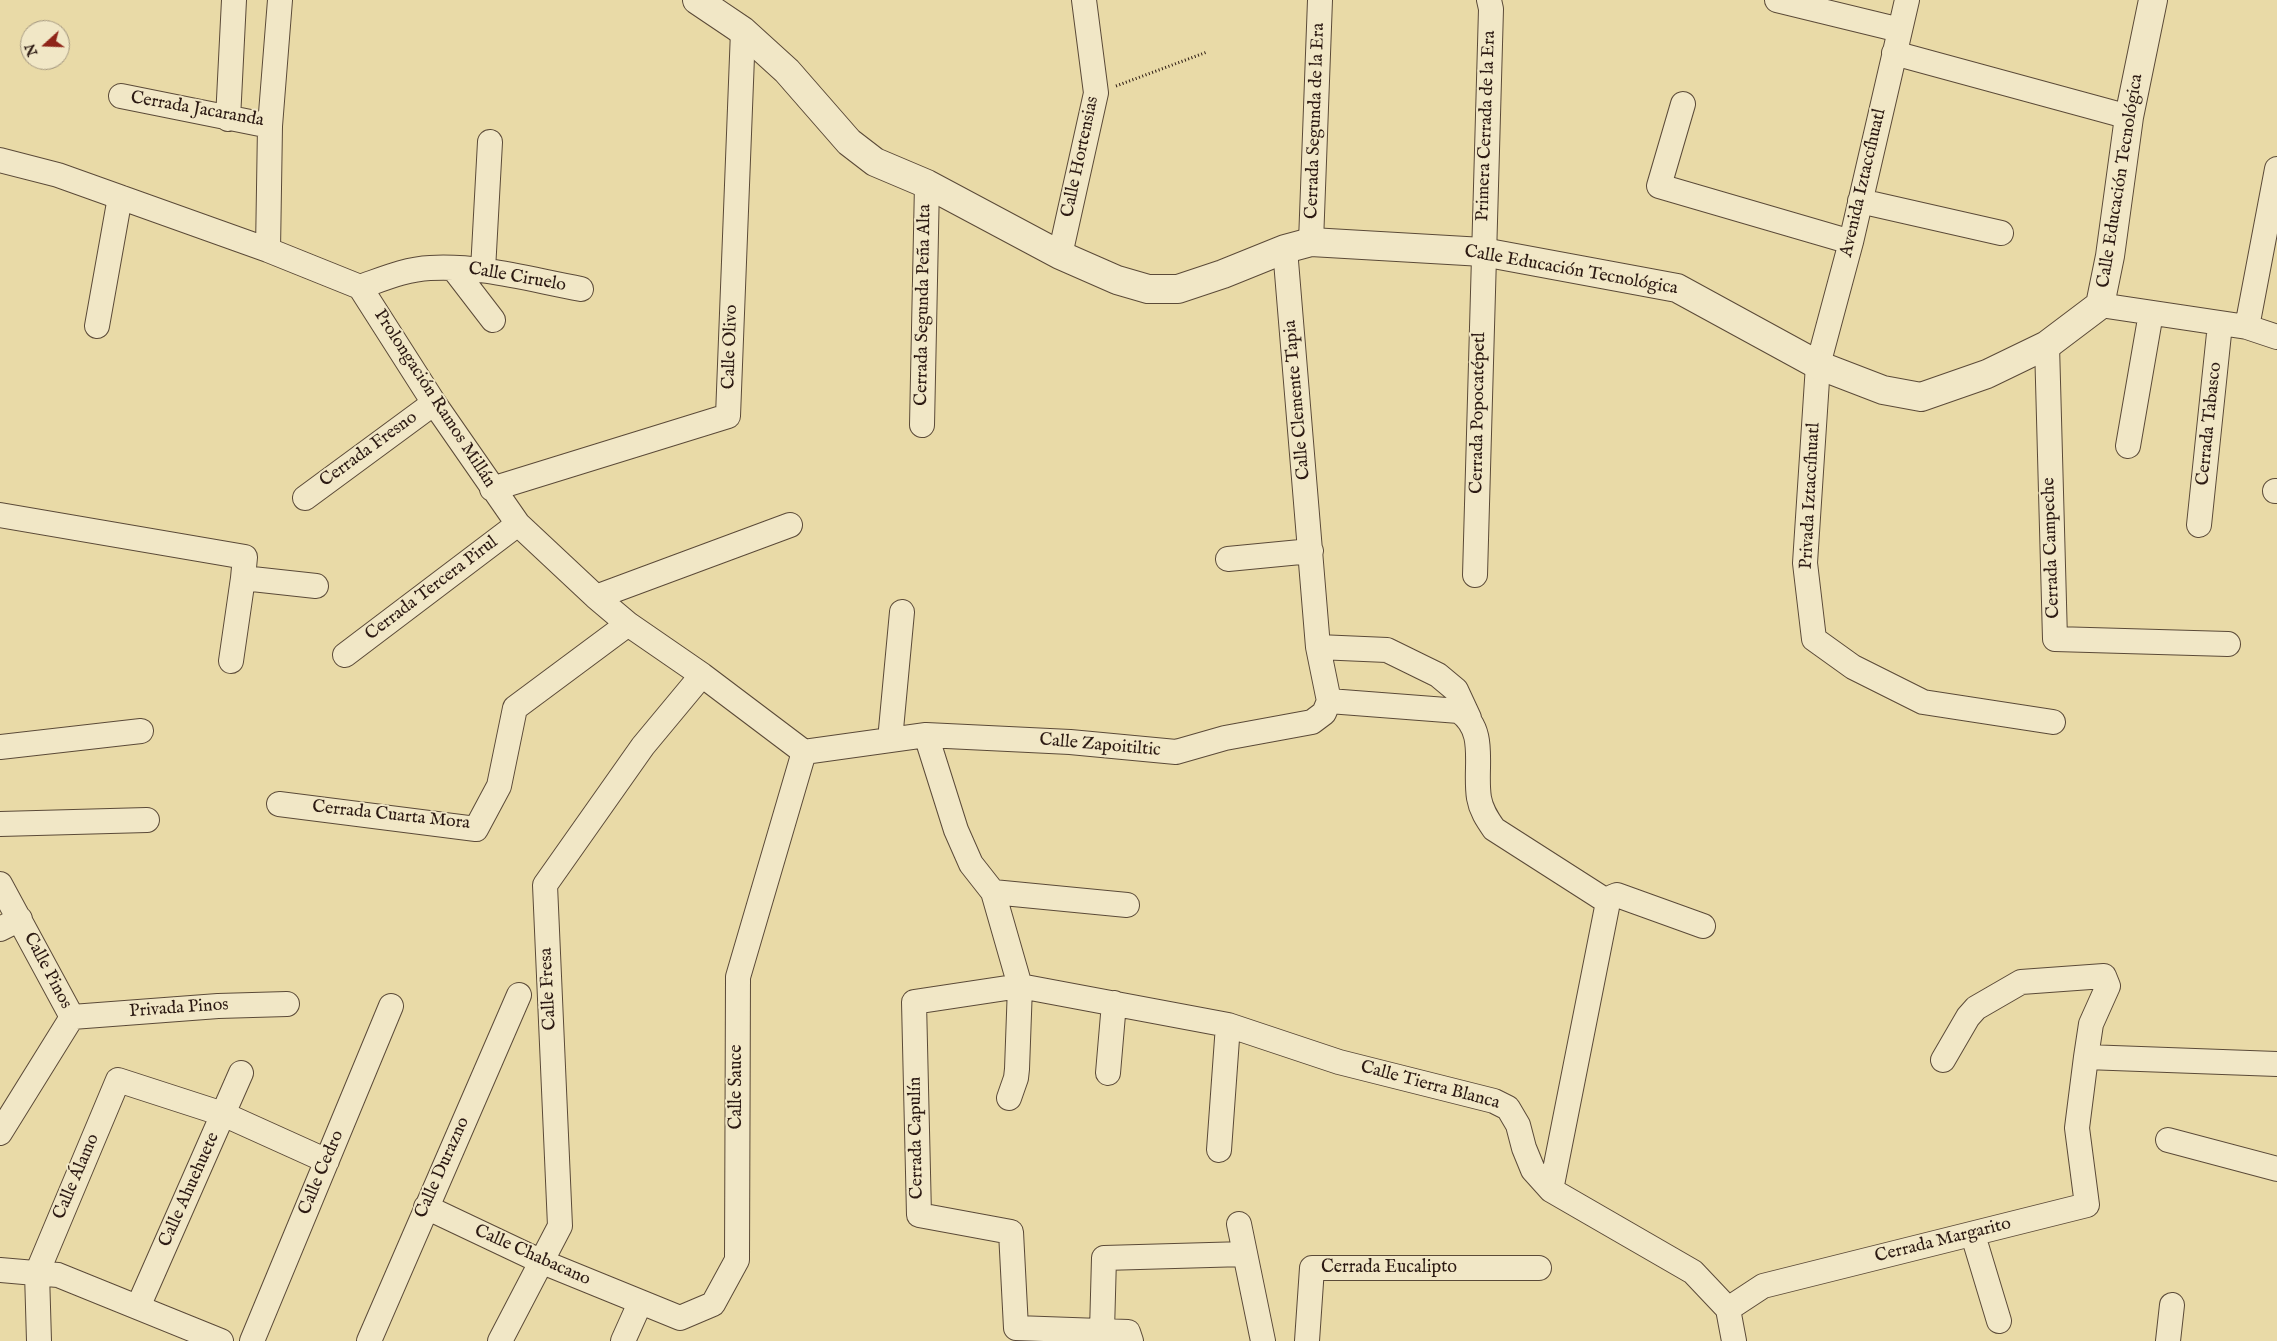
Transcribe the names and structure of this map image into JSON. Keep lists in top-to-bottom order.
{
  "streets": {
    "street": [
      "Cerrada Jacaranda",
      "Cerrada Segunda de la Era",
      "Primera Cerrada de la Era",
      "Calle Hortensias",
      "Calle Educación Tecnológica",
      "Avenida Iztaccíhuatl",
      "Calle Ciruelo",
      "Cerrada Segunda Peña Alta",
      "Calle Olivo",
      "Prolongación Ramos Millán",
      "Calle Clemente Tapia",
      "Cerrada Popocatépetl",
      "Cerrada Tabasco",
      "Cerrada Fresno",
      "Privada Iztaccíhuatl",
      "Cerrada Campeche",
      "Cerrada Tercera Pirul",
      "Calle Zapoitiltic",
      "Cerrada Cuarta Mora",
      "Calle Pinos",
      "Calle Fresa",
      "Privada Pinos",
      "Calle Tierra Blanca",
      "Calle Sauce",
      "Cerrada Capulín",
      "Calle Durazno",
      "Calle Cedro",
      "Calle Álamo",
      "Calle Ahuehuete",
      "Cerrada Margarito",
      "Calle Chabacano",
      "Cerrada Eucalipto"
    ]
  },
  "crossings": [
    ["Cerrada Segunda de la Era", "Calle Educación Tecnológica"],
    ["Primera Cerrada de la Era", "Calle Educación Tecnológica"],
    ["Primera Cerrada de la Era", "Cerrada Popocatépetl"],
    ["Calle Hortensias", "Calle Educación Tecnológica"],
    ["Calle Educación Tecnológica", "Avenida Iztaccíhuatl"],
    ["Calle Educación Tecnológica", "Cerrada Segunda Peña Alta"],
    ["Calle Educación Tecnológica", "Calle Olivo"],
    ["Calle Educación Tecnológica", "Calle Clemente Tapia"],
    ["Calle Educación Tecnológica", "Cerrada Popocatépetl"],
    ["Calle Educación Tecnológica", "Privada Iztaccíhuatl"],
    ["Calle Educación Tecnológica", "Cerrada Campeche"],
    ["Avenida Iztaccíhuatl", "Privada Iztaccíhuatl"],
    ["Calle Ciruelo", "Prolongación Ramos Millán"],
    ["Calle Olivo", "Prolongación Ramos Millán"],
    ["Prolongación Ramos Millán", "Cerrada Fresno"],
    ["Prolongación Ramos Millán", "Cerrada Tercera Pirul"],
    ["Prolongación Ramos Millán", "Calle Zapoitiltic"],
    ["Prolongación Ramos Millán", "Cerrada Cuarta Mora"],
    ["Prolongación Ramos Millán", "Calle Fresa"],
    ["Prolongación Ramos Millán", "Calle Sauce"],
    ["Calle Zapoitiltic", "Calle Sauce"],
    ["Calle Pinos", "Privada Pinos"],
    ["Calle Fresa", "Calle Chabacano"],
    ["Calle Tierra Blanca", "Cerrada Capulín"],
    ["Calle Tierra Blanca", "Cerrada Margarito"],
    ["Calle Sauce", "Calle Chabacano"],
    ["Calle Durazno", "Calle Chabacano"],
    ["Calle Álamo", "Calle Ahuehuete"]
  ],
  "north": "left"
}
